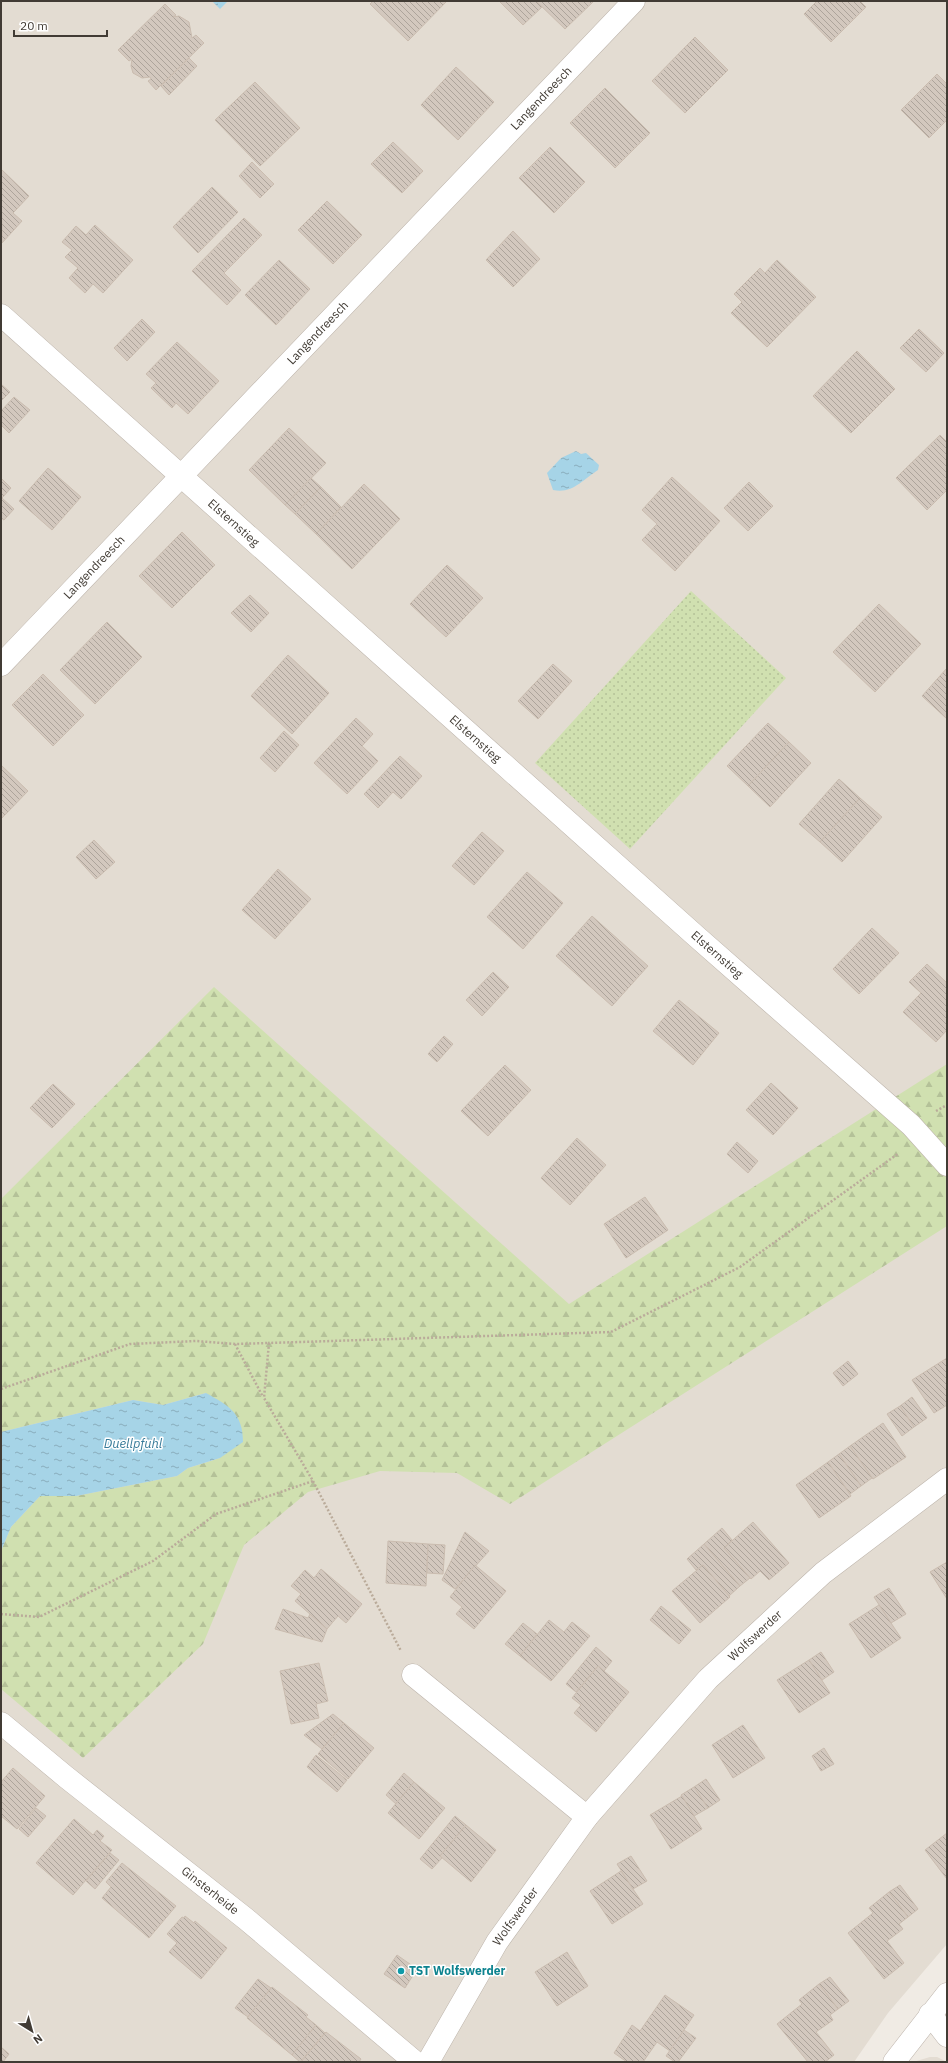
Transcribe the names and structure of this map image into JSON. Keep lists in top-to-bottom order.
{
  "streets": {
    "street": [
      "Langendreesch",
      "Elsternstieg",
      "Wolfswerder",
      "Ginsterheide"
    ]
  },
  "crossings": [
    ["Langendreesch", "Elsternstieg"]
  ],
  "water": ["Duellpfuhl"],
  "places": ["TST Wolfswerder"],
  "scale_bar": "20 m",
  "north": "bottom right"
}
